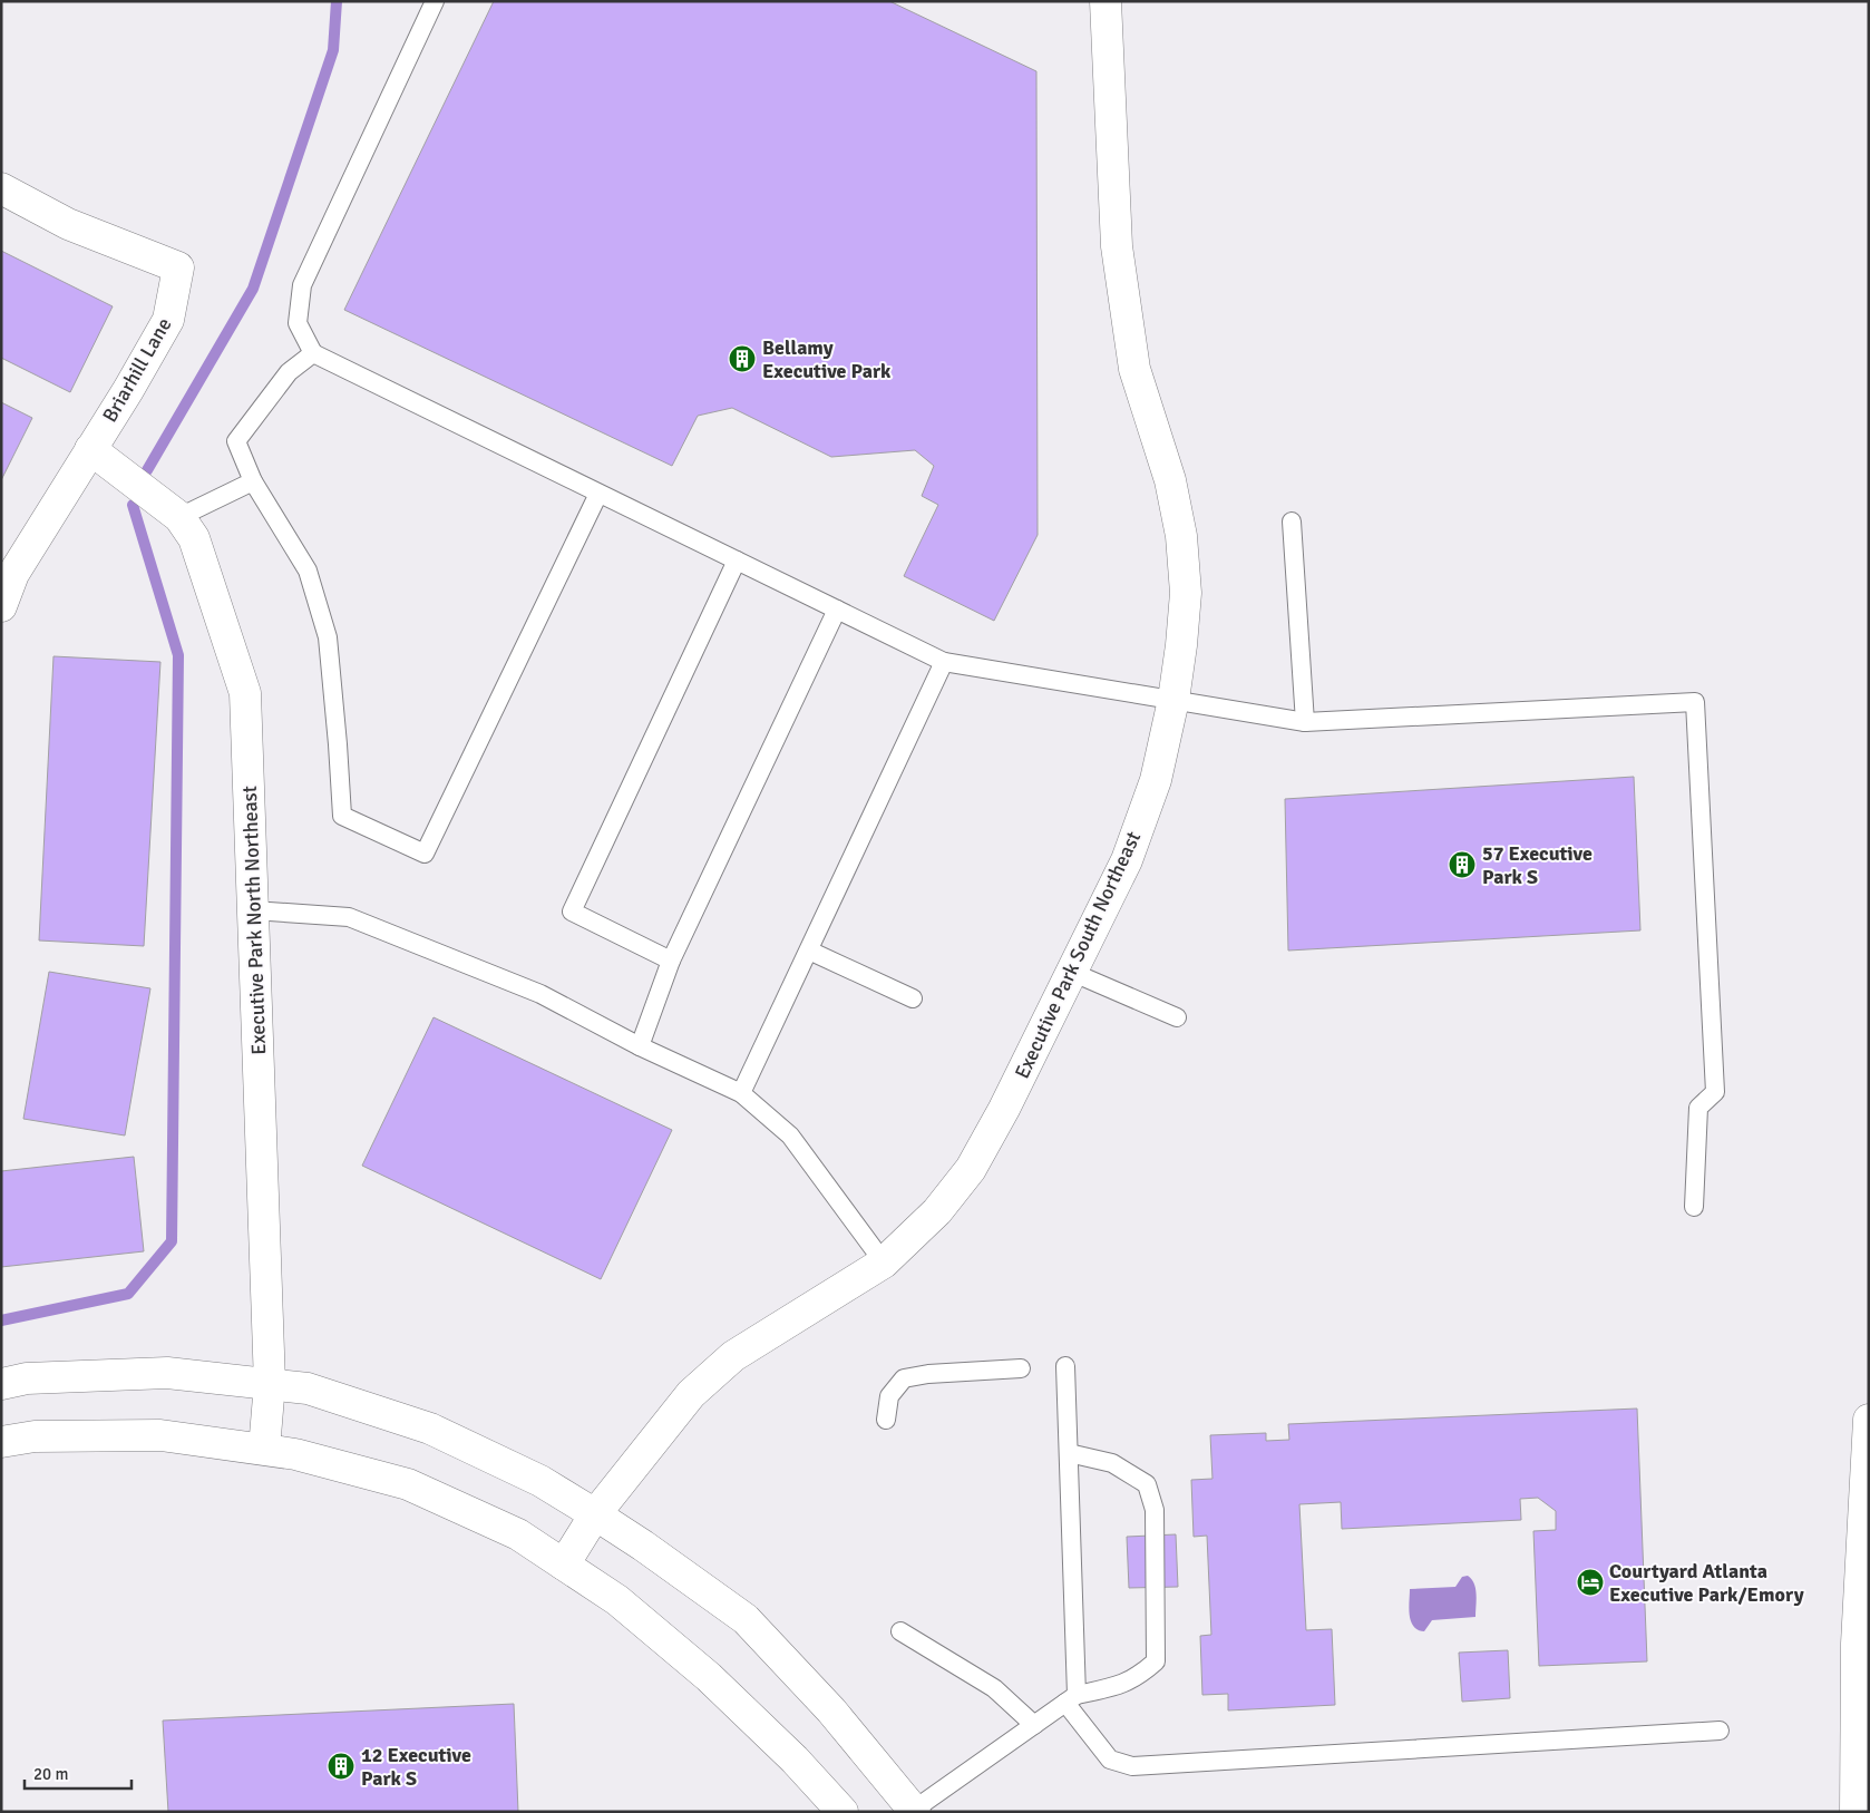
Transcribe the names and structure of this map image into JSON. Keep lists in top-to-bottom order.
{
  "streets": {
    "main road": ["Briarhill Lane", "Executive Park North Northeast", "Executive Park South Northeast"]
  },
  "crossings": [
    ["Briarhill Lane", "Executive Park North Northeast"]
  ],
  "places": {
    "building": ["Bellamy Executive Park", "57 Executive Park S", "12 Executive Park S"],
    "hotel": ["Courtyard Atlanta Executive Park/Emory"]
  },
  "scale_bar": "20 m"
}
